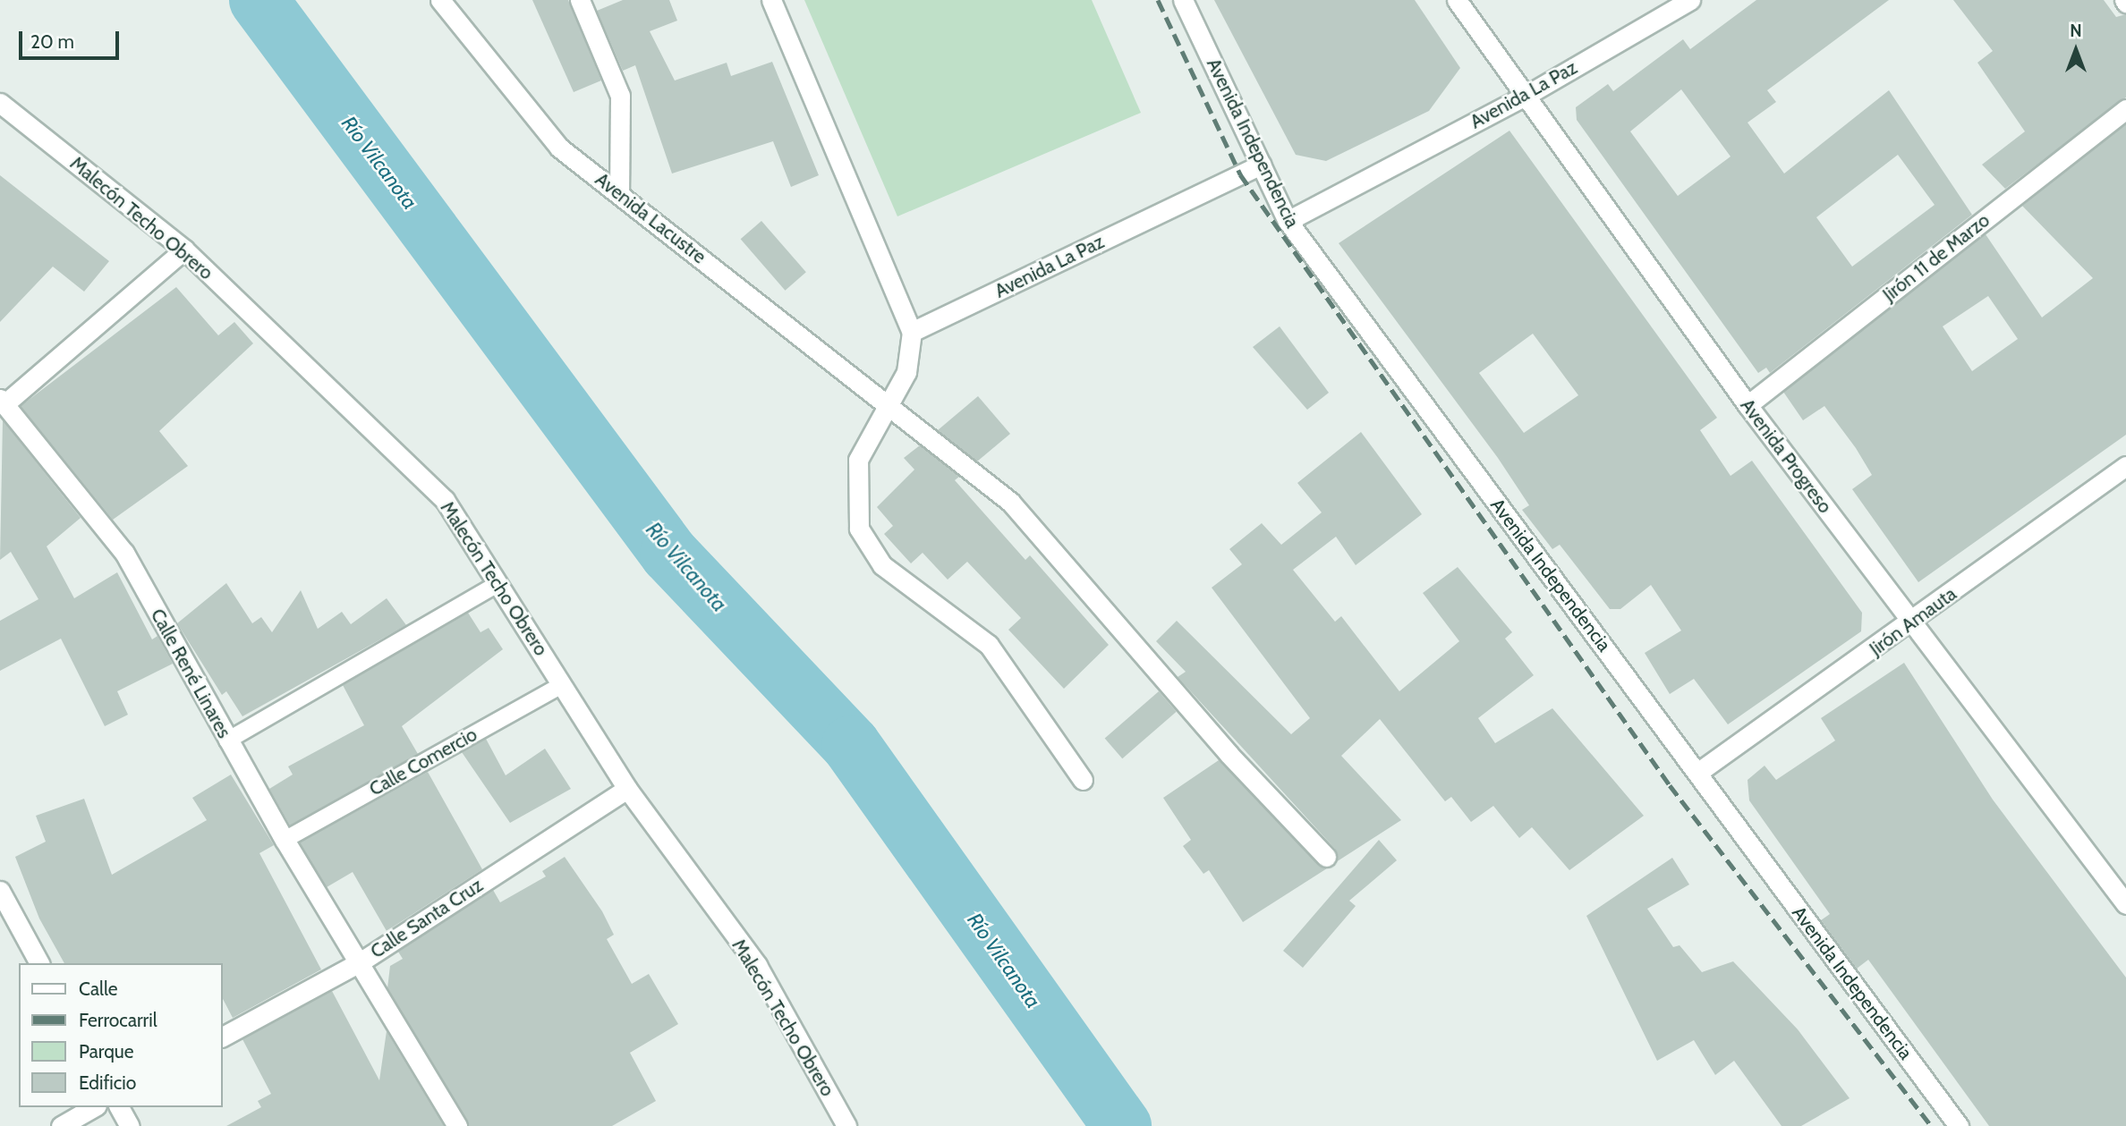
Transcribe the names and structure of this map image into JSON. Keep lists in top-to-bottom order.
{
  "streets": {
    "street": [
      "Avenida La Paz",
      "Avenida Independencia",
      "Malecón Techo Obrero",
      "Avenida Lacustre",
      "Jirón 11 de Marzo",
      "Avenida Progreso",
      "Jirón Amauta",
      "Calle René Linares",
      "Calle Santa Cruz"
    ],
    "lane": ["Calle Comercio"]
  },
  "crossings": [
    ["Avenida La Paz", "Avenida Independencia"],
    ["Avenida La Paz", "Avenida Progreso"],
    ["Avenida Independencia", "Jirón Amauta"],
    ["Malecón Techo Obrero", "Calle Comercio"],
    ["Malecón Techo Obrero", "Calle Santa Cruz"],
    ["Jirón 11 de Marzo", "Avenida Progreso"],
    ["Avenida Progreso", "Jirón Amauta"],
    ["Calle René Linares", "Calle Comercio"],
    ["Calle René Linares", "Calle Santa Cruz"]
  ],
  "water": ["Río Vilcanota"],
  "legend": [
    "Calle",
    "Ferrocarril",
    "Parque",
    "Edificio"
  ],
  "scale_bar": "20 m",
  "north": "top"
}
